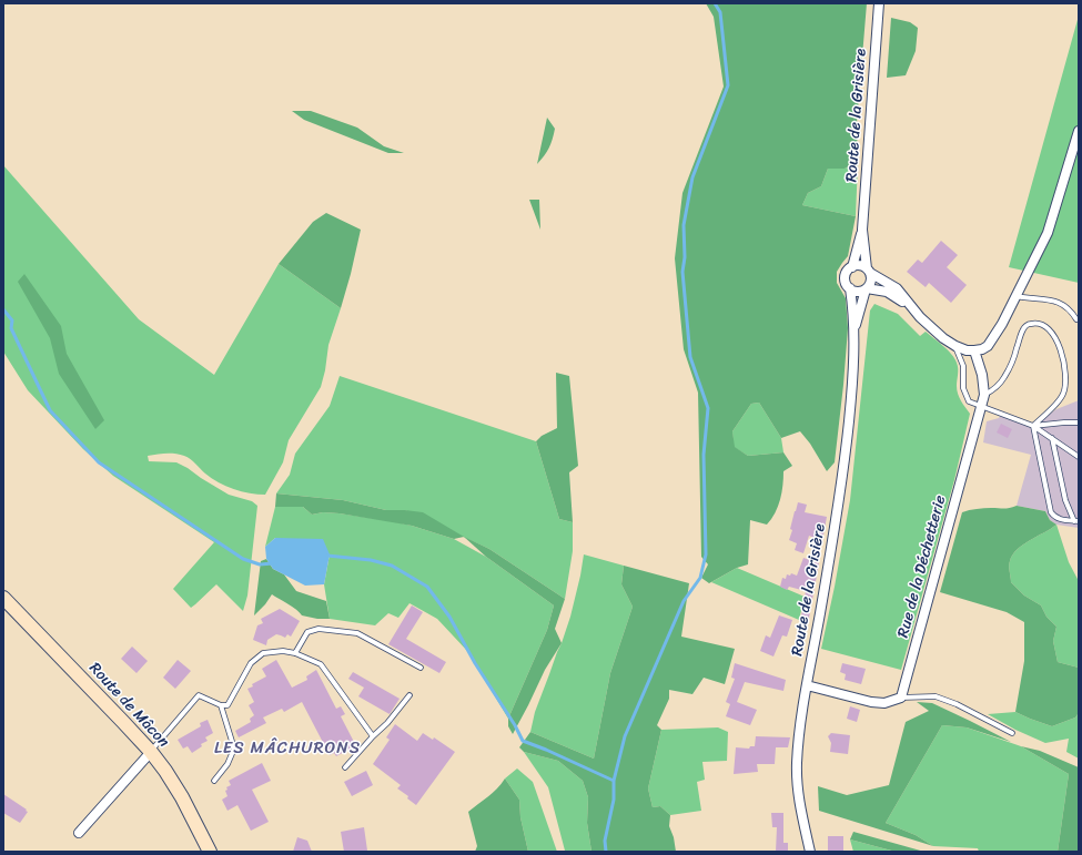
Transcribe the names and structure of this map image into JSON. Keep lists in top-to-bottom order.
{
  "streets": {
    "street": ["Route de la Grisière", "Rue de la Déchetterie", "Route de Mâcon"]
  },
  "districts": ["LES MÂCHURONS"]
}
